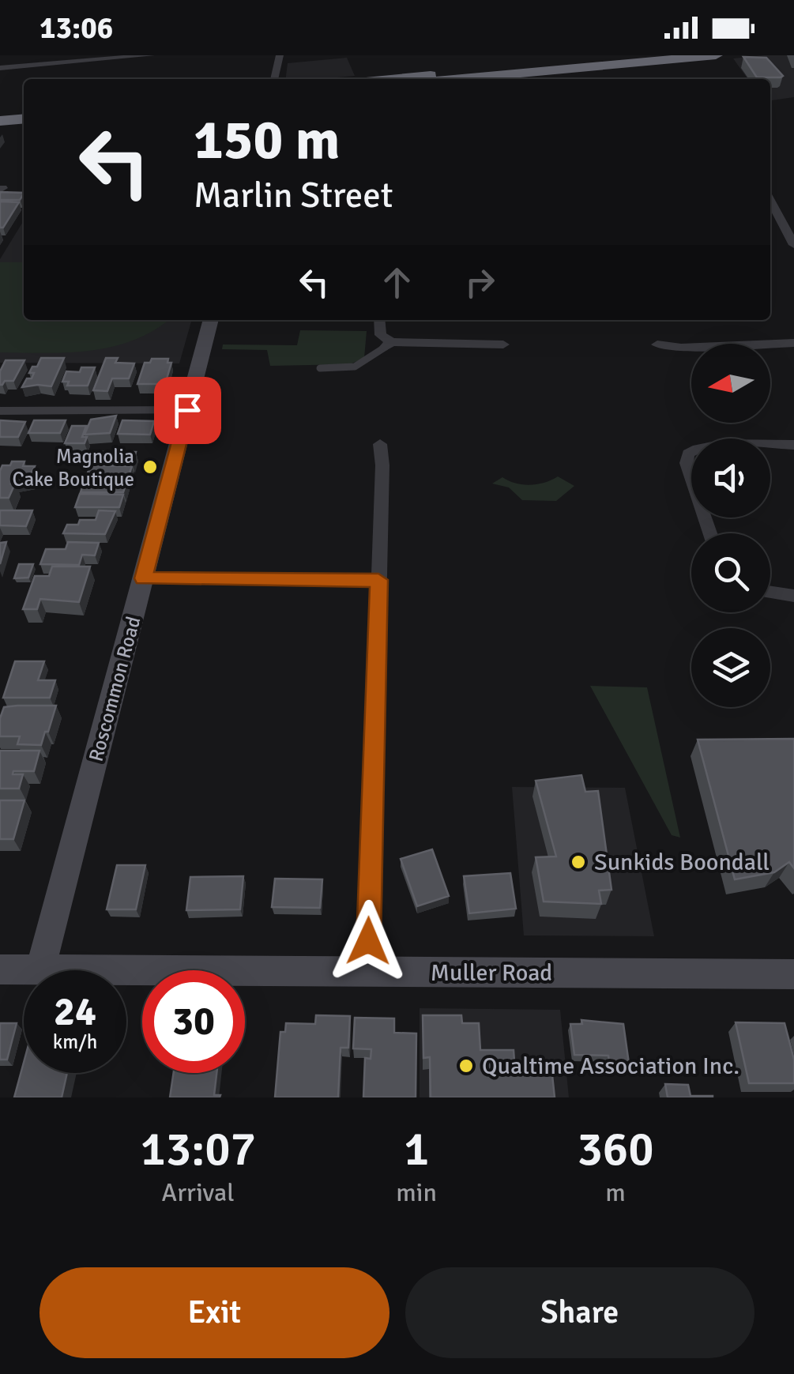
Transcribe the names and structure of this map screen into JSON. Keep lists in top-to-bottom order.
{
  "streets": {
    "street": ["Roscommon Road", "Muller Road"]
  },
  "crossings": [
    ["Roscommon Road", "Muller Road"]
  ],
  "places": ["Magnolia Cake Boutique", "Sunkids Boondall", "Qualtime Association Inc."],
  "north": "left",
  "page": {
    "status": "13:06",
    "turn": ["150 m", "Marlin Street"],
    "speed": "24 km/h",
    "limit": "30",
    "eta": [
      "13:07",
      "Arrival",
      "1",
      "min",
      "360",
      "m"
    ],
    "buttons": ["Exit", "Share"]
  }
}
